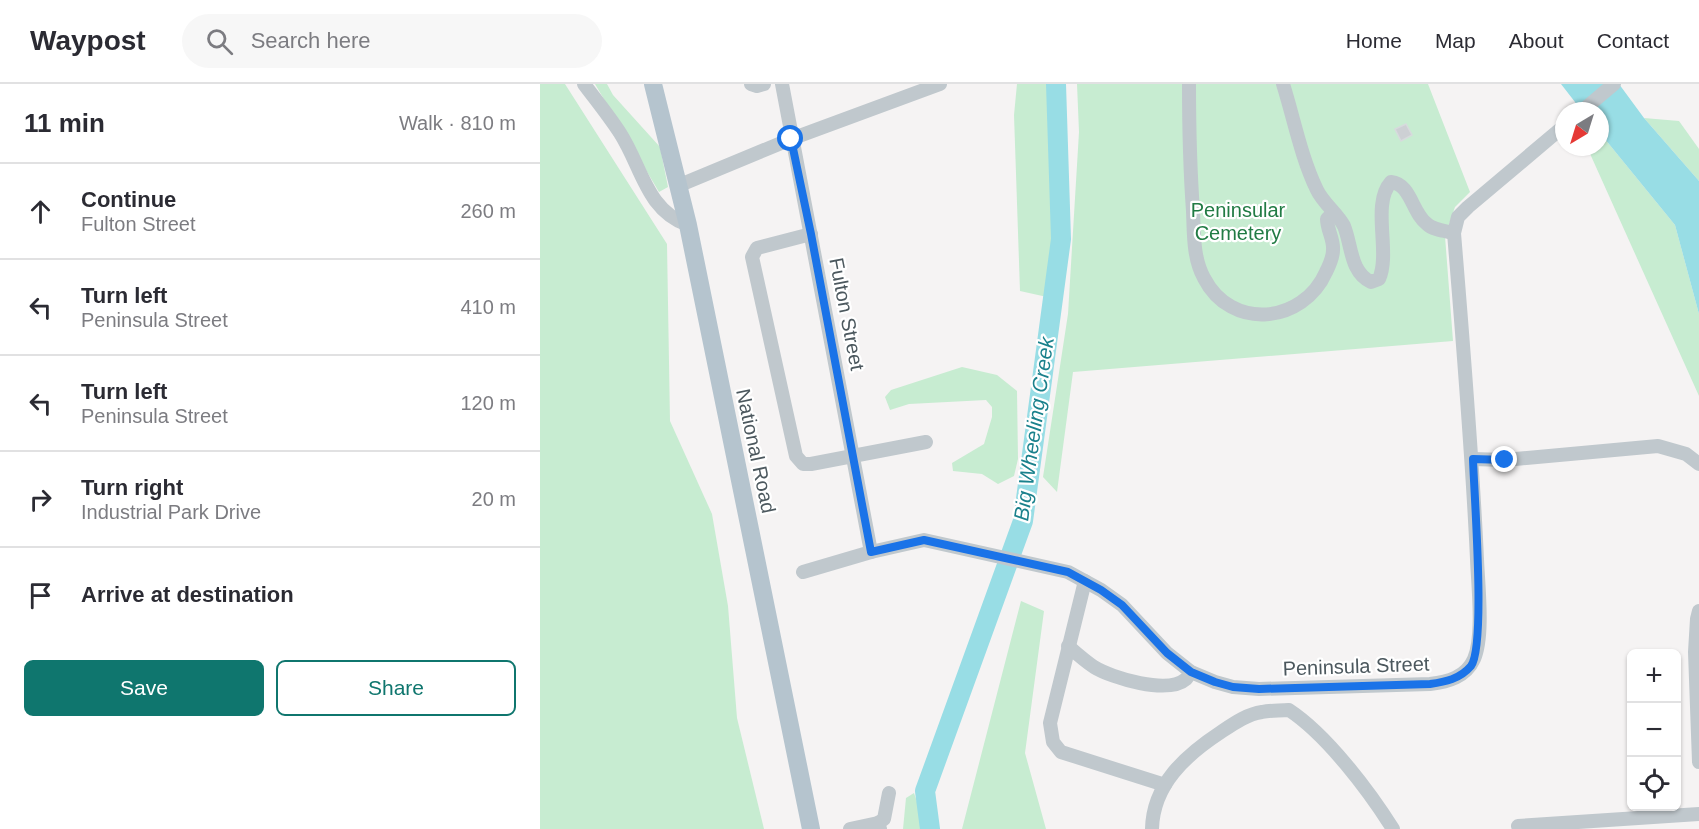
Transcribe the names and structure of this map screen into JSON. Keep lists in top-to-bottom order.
{
  "streets": {
    "main road": ["National Road"],
    "street": ["Fulton Street", "Peninsula Street"]
  },
  "crossings": [
    ["Fulton Street", "Peninsula Street"]
  ],
  "water": ["Big Wheeling Creek"],
  "parks": ["Peninsular Cemetery"],
  "north": "bottom left",
  "page": {
    "header": "Waypost",
    "search": "Search here",
    "nav": [
      "Home",
      "Map",
      "About",
      "Contact"
    ],
    "heading": ["11 min", "Walk · 810 m"],
    "list": [
      ["Continue", "Fulton Street", "260 m"],
      ["Turn left", "Peninsula Street", "410 m"],
      ["Turn left", "Peninsula Street", "120 m"],
      ["Turn right", "Industrial Park Drive", "20 m"],
      "Arrive at destination"
    ],
    "buttons": ["Save", "Share"],
    "map_buttons": ["+", "−"]
  }
}
